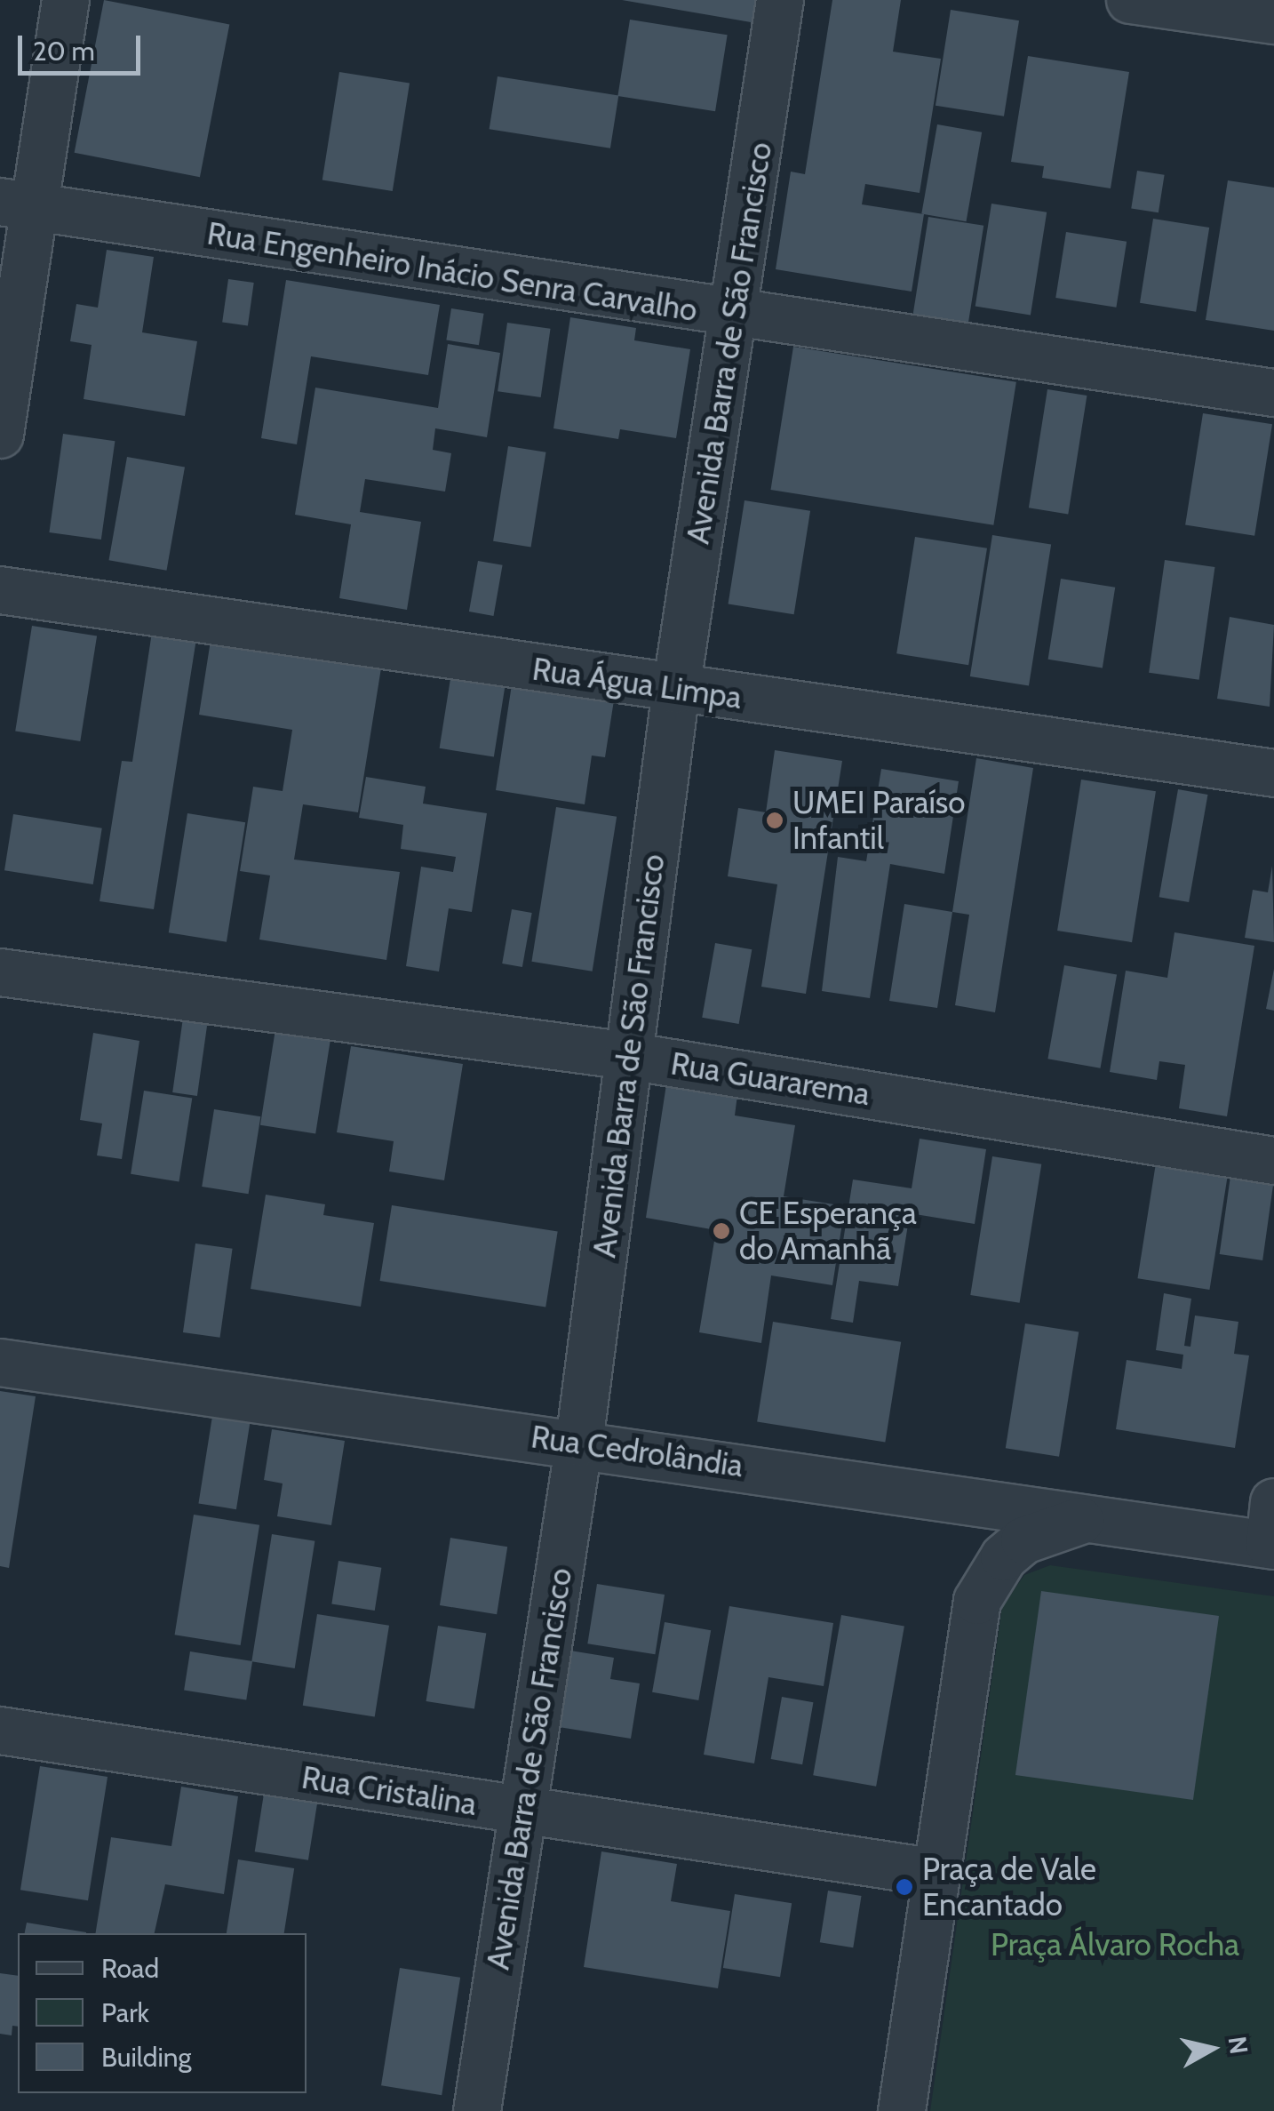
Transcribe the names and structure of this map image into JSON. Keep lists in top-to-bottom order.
{
  "streets": {
    "street": [
      "Rua Engenheiro Inácio Senra Carvalho",
      "Avenida Barra de São Francisco",
      "Rua Água Limpa",
      "Rua Guararema",
      "Rua Cedrolândia",
      "Rua Cristalina"
    ]
  },
  "crossings": [
    ["Rua Engenheiro Inácio Senra Carvalho", "Avenida Barra de São Francisco"],
    ["Avenida Barra de São Francisco", "Rua Água Limpa"],
    ["Avenida Barra de São Francisco", "Rua Guararema"],
    ["Avenida Barra de São Francisco", "Rua Cedrolândia"],
    ["Avenida Barra de São Francisco", "Rua Cristalina"]
  ],
  "parks": ["Praça Álvaro Rocha"],
  "places": ["UMEI Paraíso Infantil", "CE Esperança do Amanhã", "Praça de Vale Encantado"],
  "legend": ["Road", "Park", "Building"],
  "scale_bar": "20 m",
  "north": "right"
}
